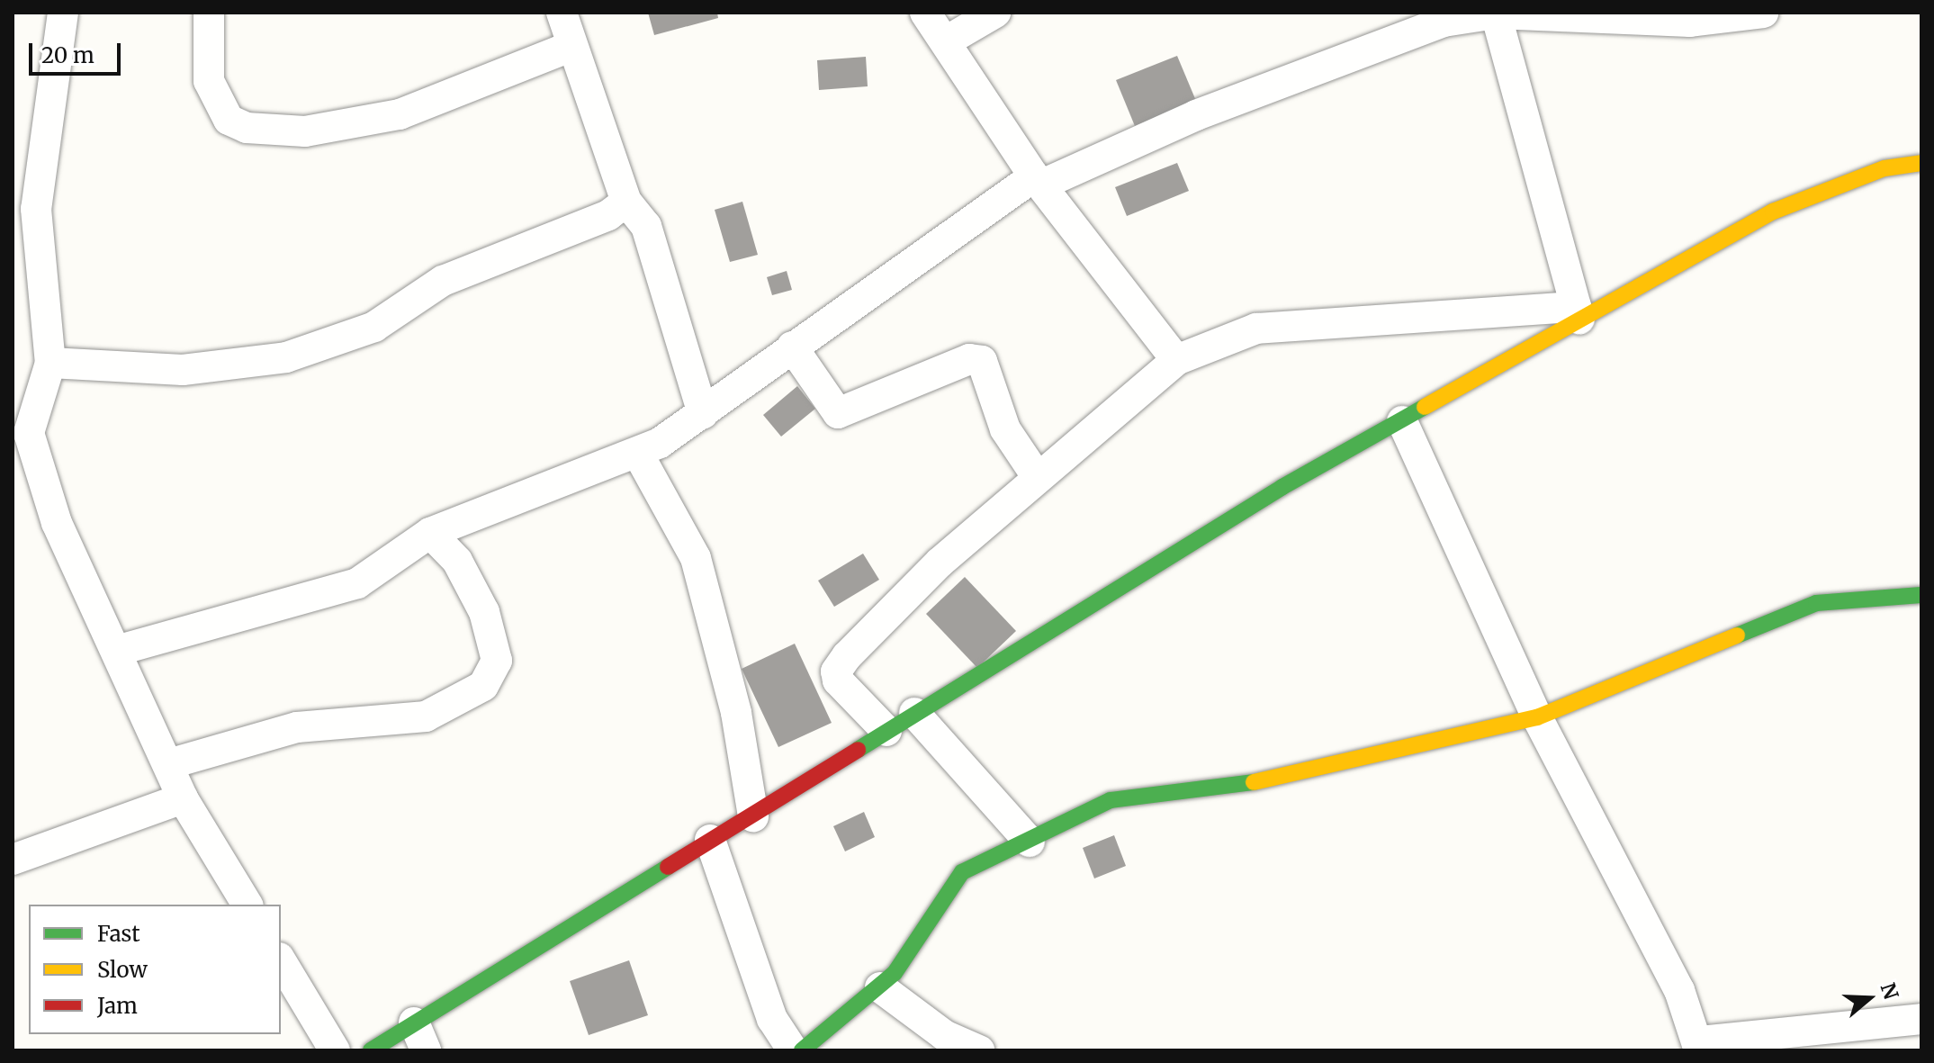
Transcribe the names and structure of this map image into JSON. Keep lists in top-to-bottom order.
{
  "legend": ["Fast", "Slow", "Jam"],
  "scale_bar": "20 m",
  "north": "right"
}
